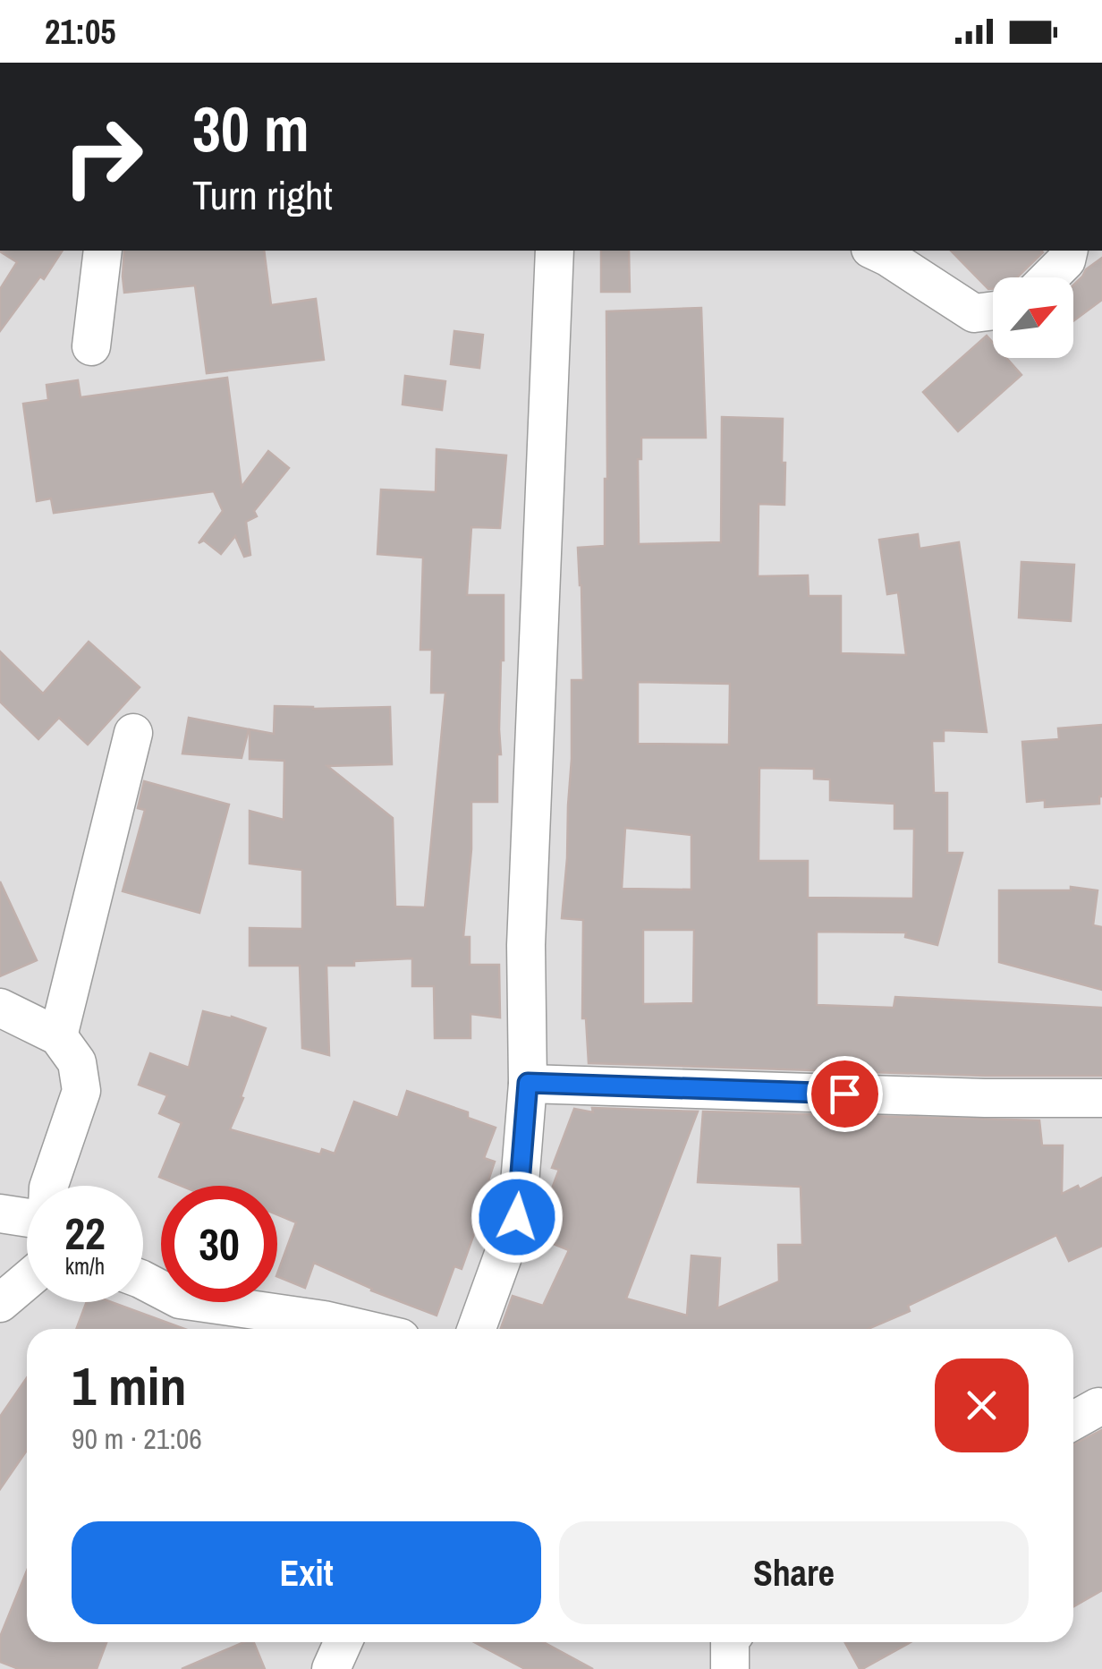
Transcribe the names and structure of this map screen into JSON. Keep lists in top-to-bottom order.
{
  "north": "top right",
  "page": {
    "status": "21:05",
    "turn": ["30 m", "Turn right"],
    "speed": "22 km/h",
    "limit": "30",
    "heading": ["1 min", "90 m · 21:06"],
    "buttons": ["Exit", "Share"]
  }
}
